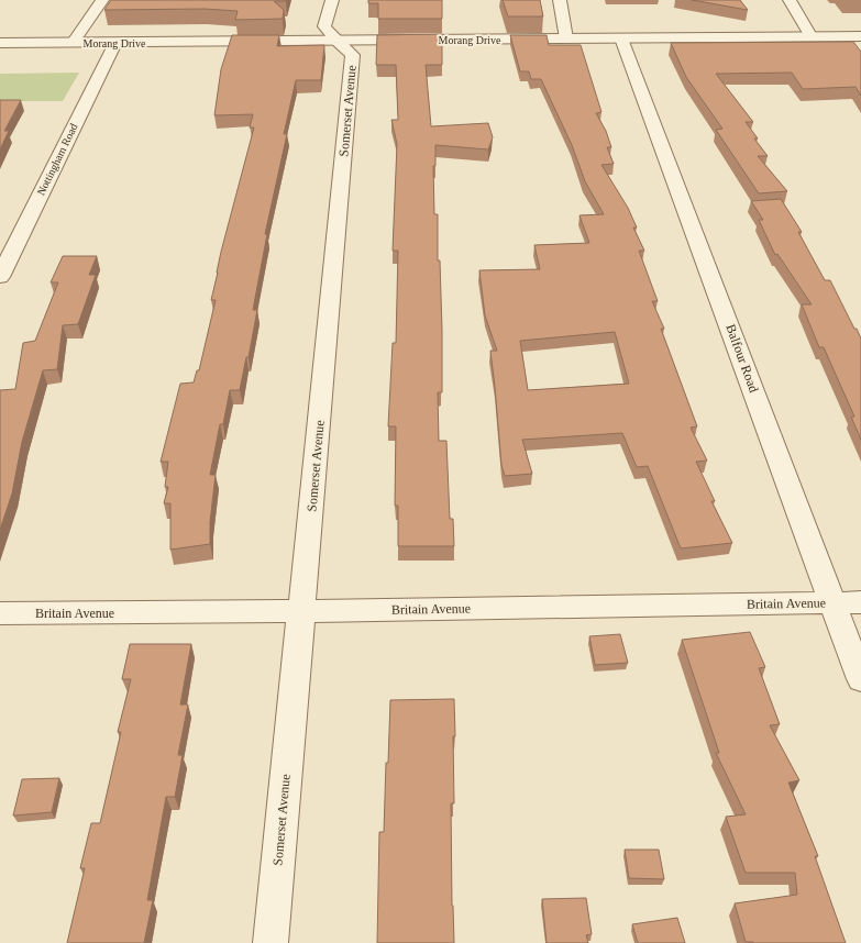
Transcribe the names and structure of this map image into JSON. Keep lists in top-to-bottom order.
{
  "streets": {
    "street": [
      "Morang Drive",
      "Somerset Avenue",
      "Nottingham Road",
      "Balfour Road",
      "Britain Avenue"
    ]
  },
  "crossings": [
    ["Morang Drive", "Somerset Avenue"],
    ["Morang Drive", "Nottingham Road"],
    ["Morang Drive", "Balfour Road"],
    ["Somerset Avenue", "Britain Avenue"],
    ["Balfour Road", "Britain Avenue"]
  ]
}
